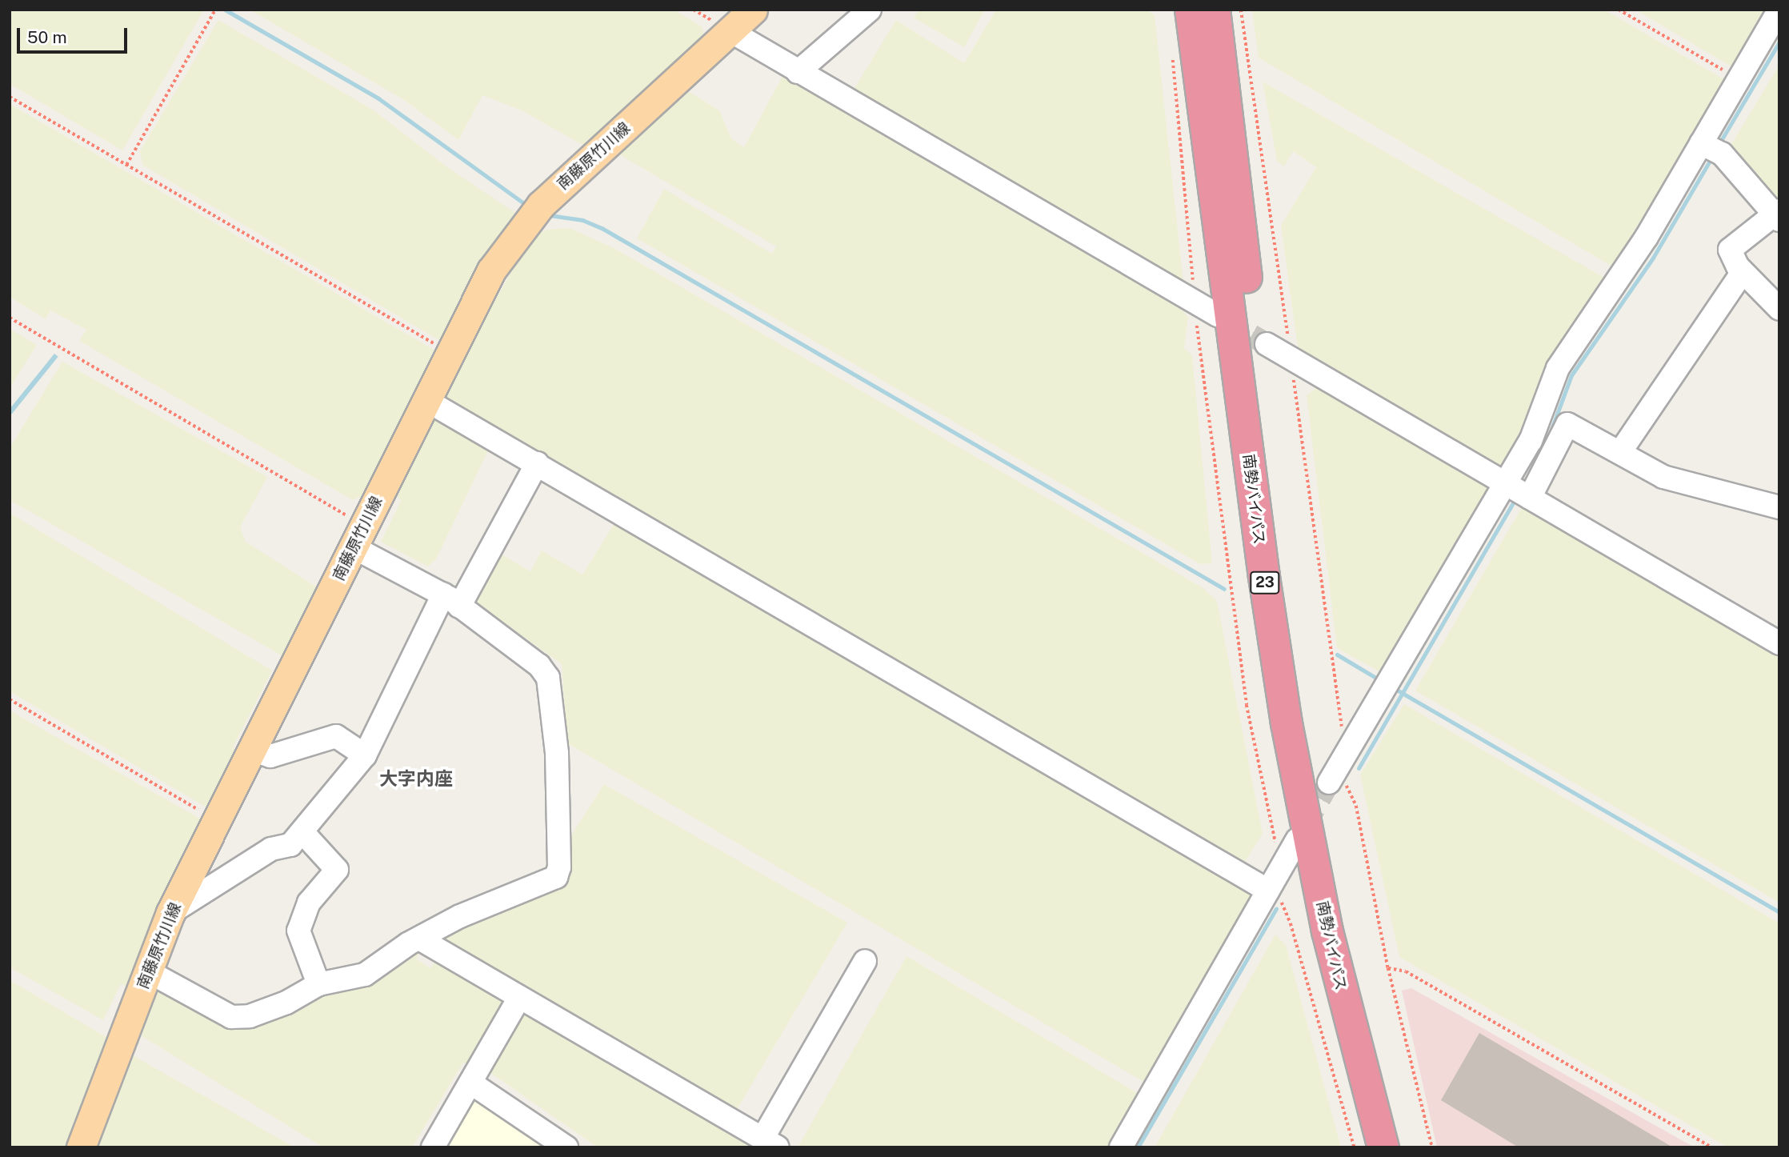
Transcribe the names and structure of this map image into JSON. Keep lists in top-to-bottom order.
{
  "streets": {
    "highway": ["南勢バイパス", "23"],
    "main road": ["南藤原竹川線"]
  },
  "districts": ["大字内座"],
  "scale_bar": "50 m"
}
